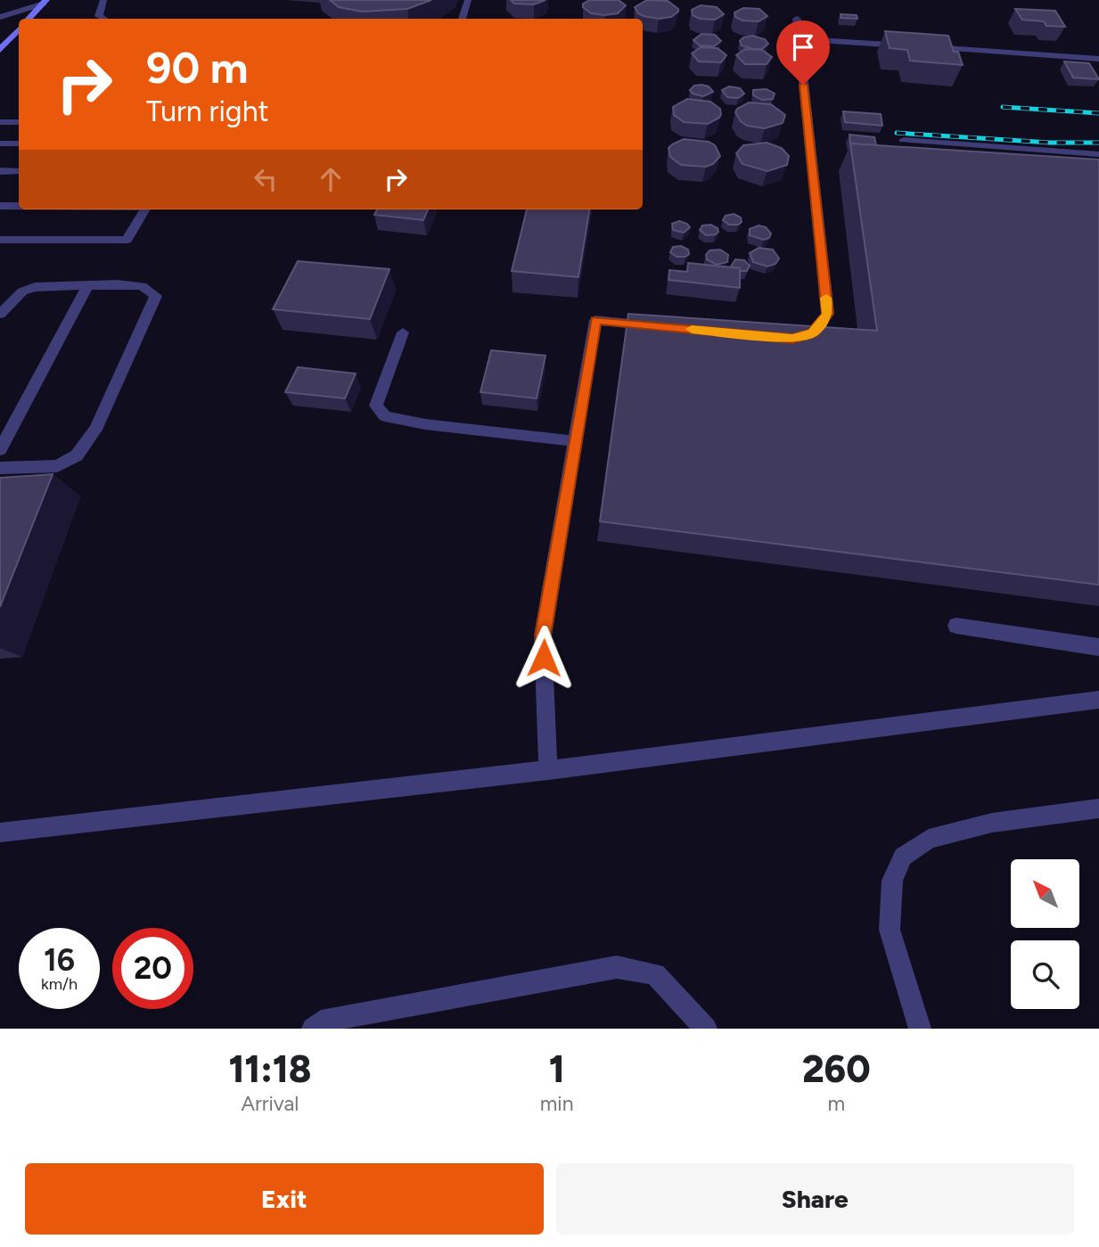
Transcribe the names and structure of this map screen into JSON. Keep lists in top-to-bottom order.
{
  "north": "top left",
  "page": {
    "turn": ["90 m", "Turn right"],
    "speed": "16 km/h",
    "limit": "20",
    "eta": [
      "11:18",
      "Arrival",
      "1",
      "min",
      "260",
      "m"
    ],
    "buttons": ["Exit", "Share"]
  }
}
